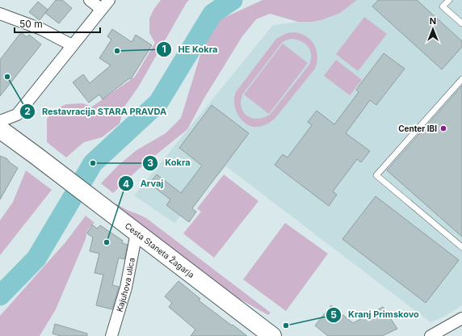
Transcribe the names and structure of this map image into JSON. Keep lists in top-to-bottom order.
{
  "streets": {
    "main road": ["Cesta Staneta Žagarja"],
    "street": ["Kajuhova ulica"]
  },
  "crossings": [
    ["Cesta Staneta Žagarja", "Kajuhova ulica"]
  ],
  "places": [
    "HE Kokra",
    "Restavracija STARA PRAVDA",
    "Center IBI",
    "Kokra",
    "Arvaj",
    "Kranj Primskovo"
  ],
  "scale_bar": "50 m",
  "north": "top"
}
